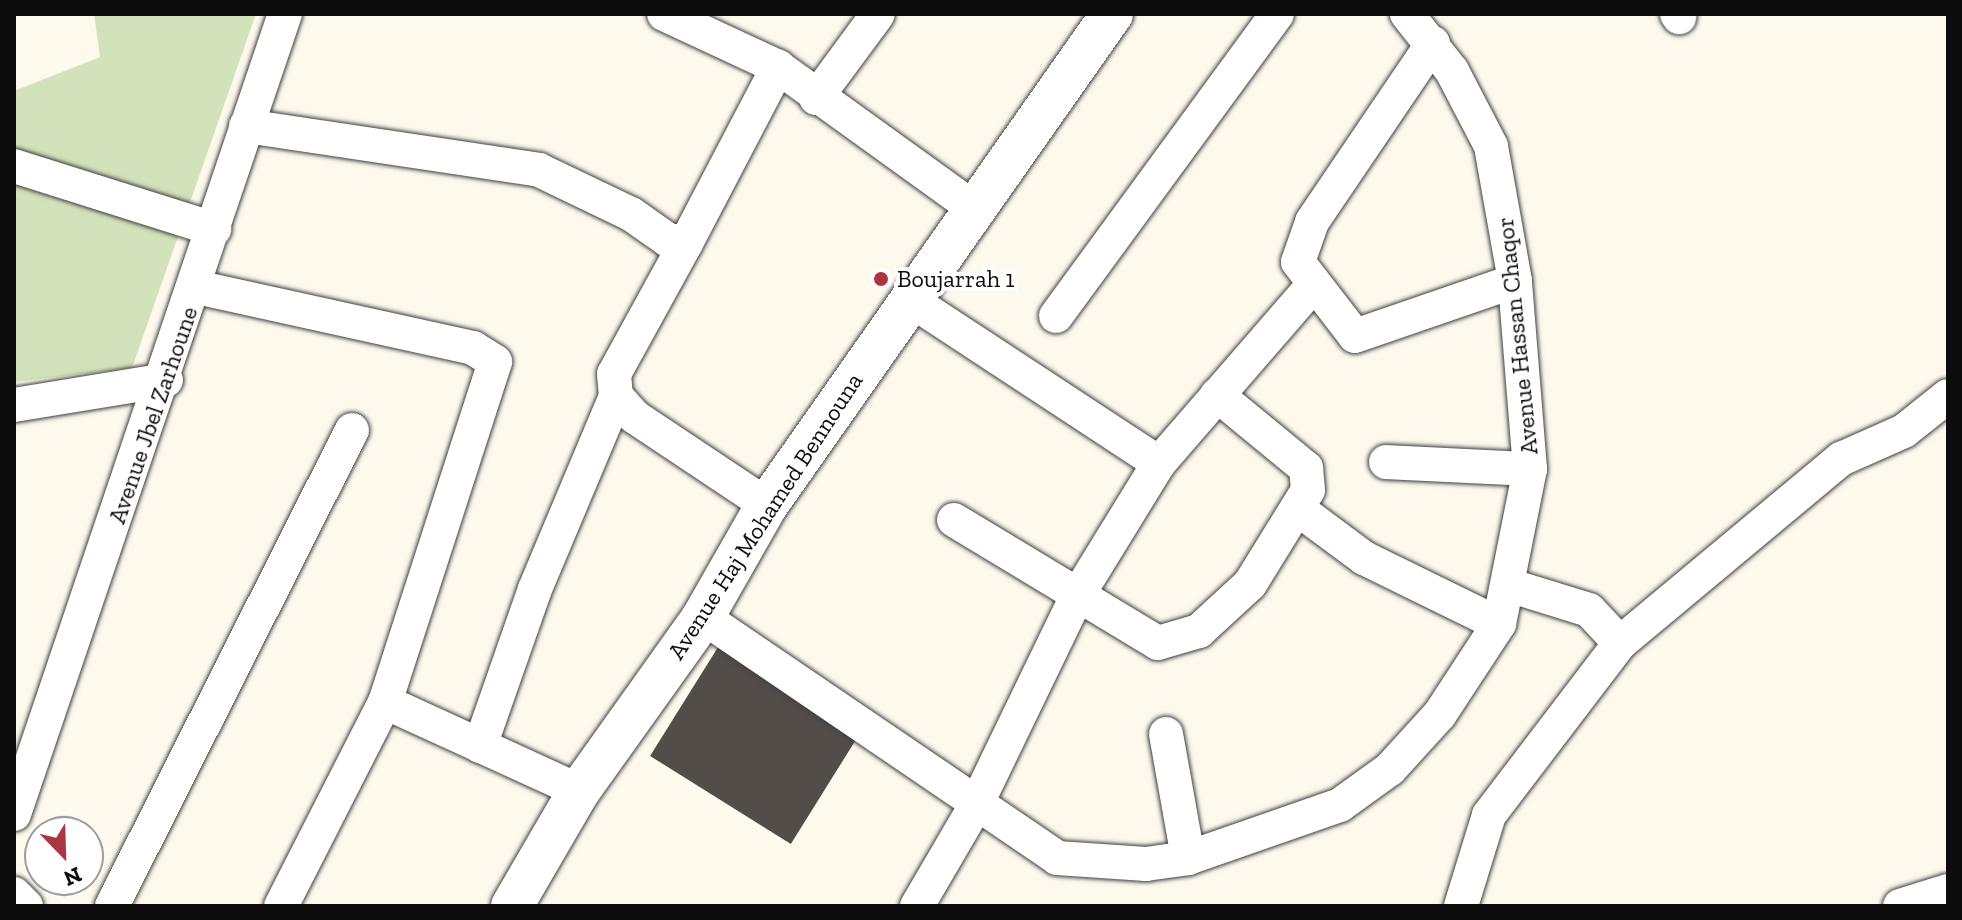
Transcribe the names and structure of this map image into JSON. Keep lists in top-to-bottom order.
{
  "streets": {
    "street": ["Avenue Hassan Chaqor", "Avenue Jbel Zarhoune", "Avenue Haj Mohamed Bennouna"]
  },
  "crossings": [
    ["Avenue Hassan Chaqor", "Avenue Haj Mohamed Bennouna"]
  ],
  "places": ["Boujarrah 1"],
  "north": "bottom right"
}
